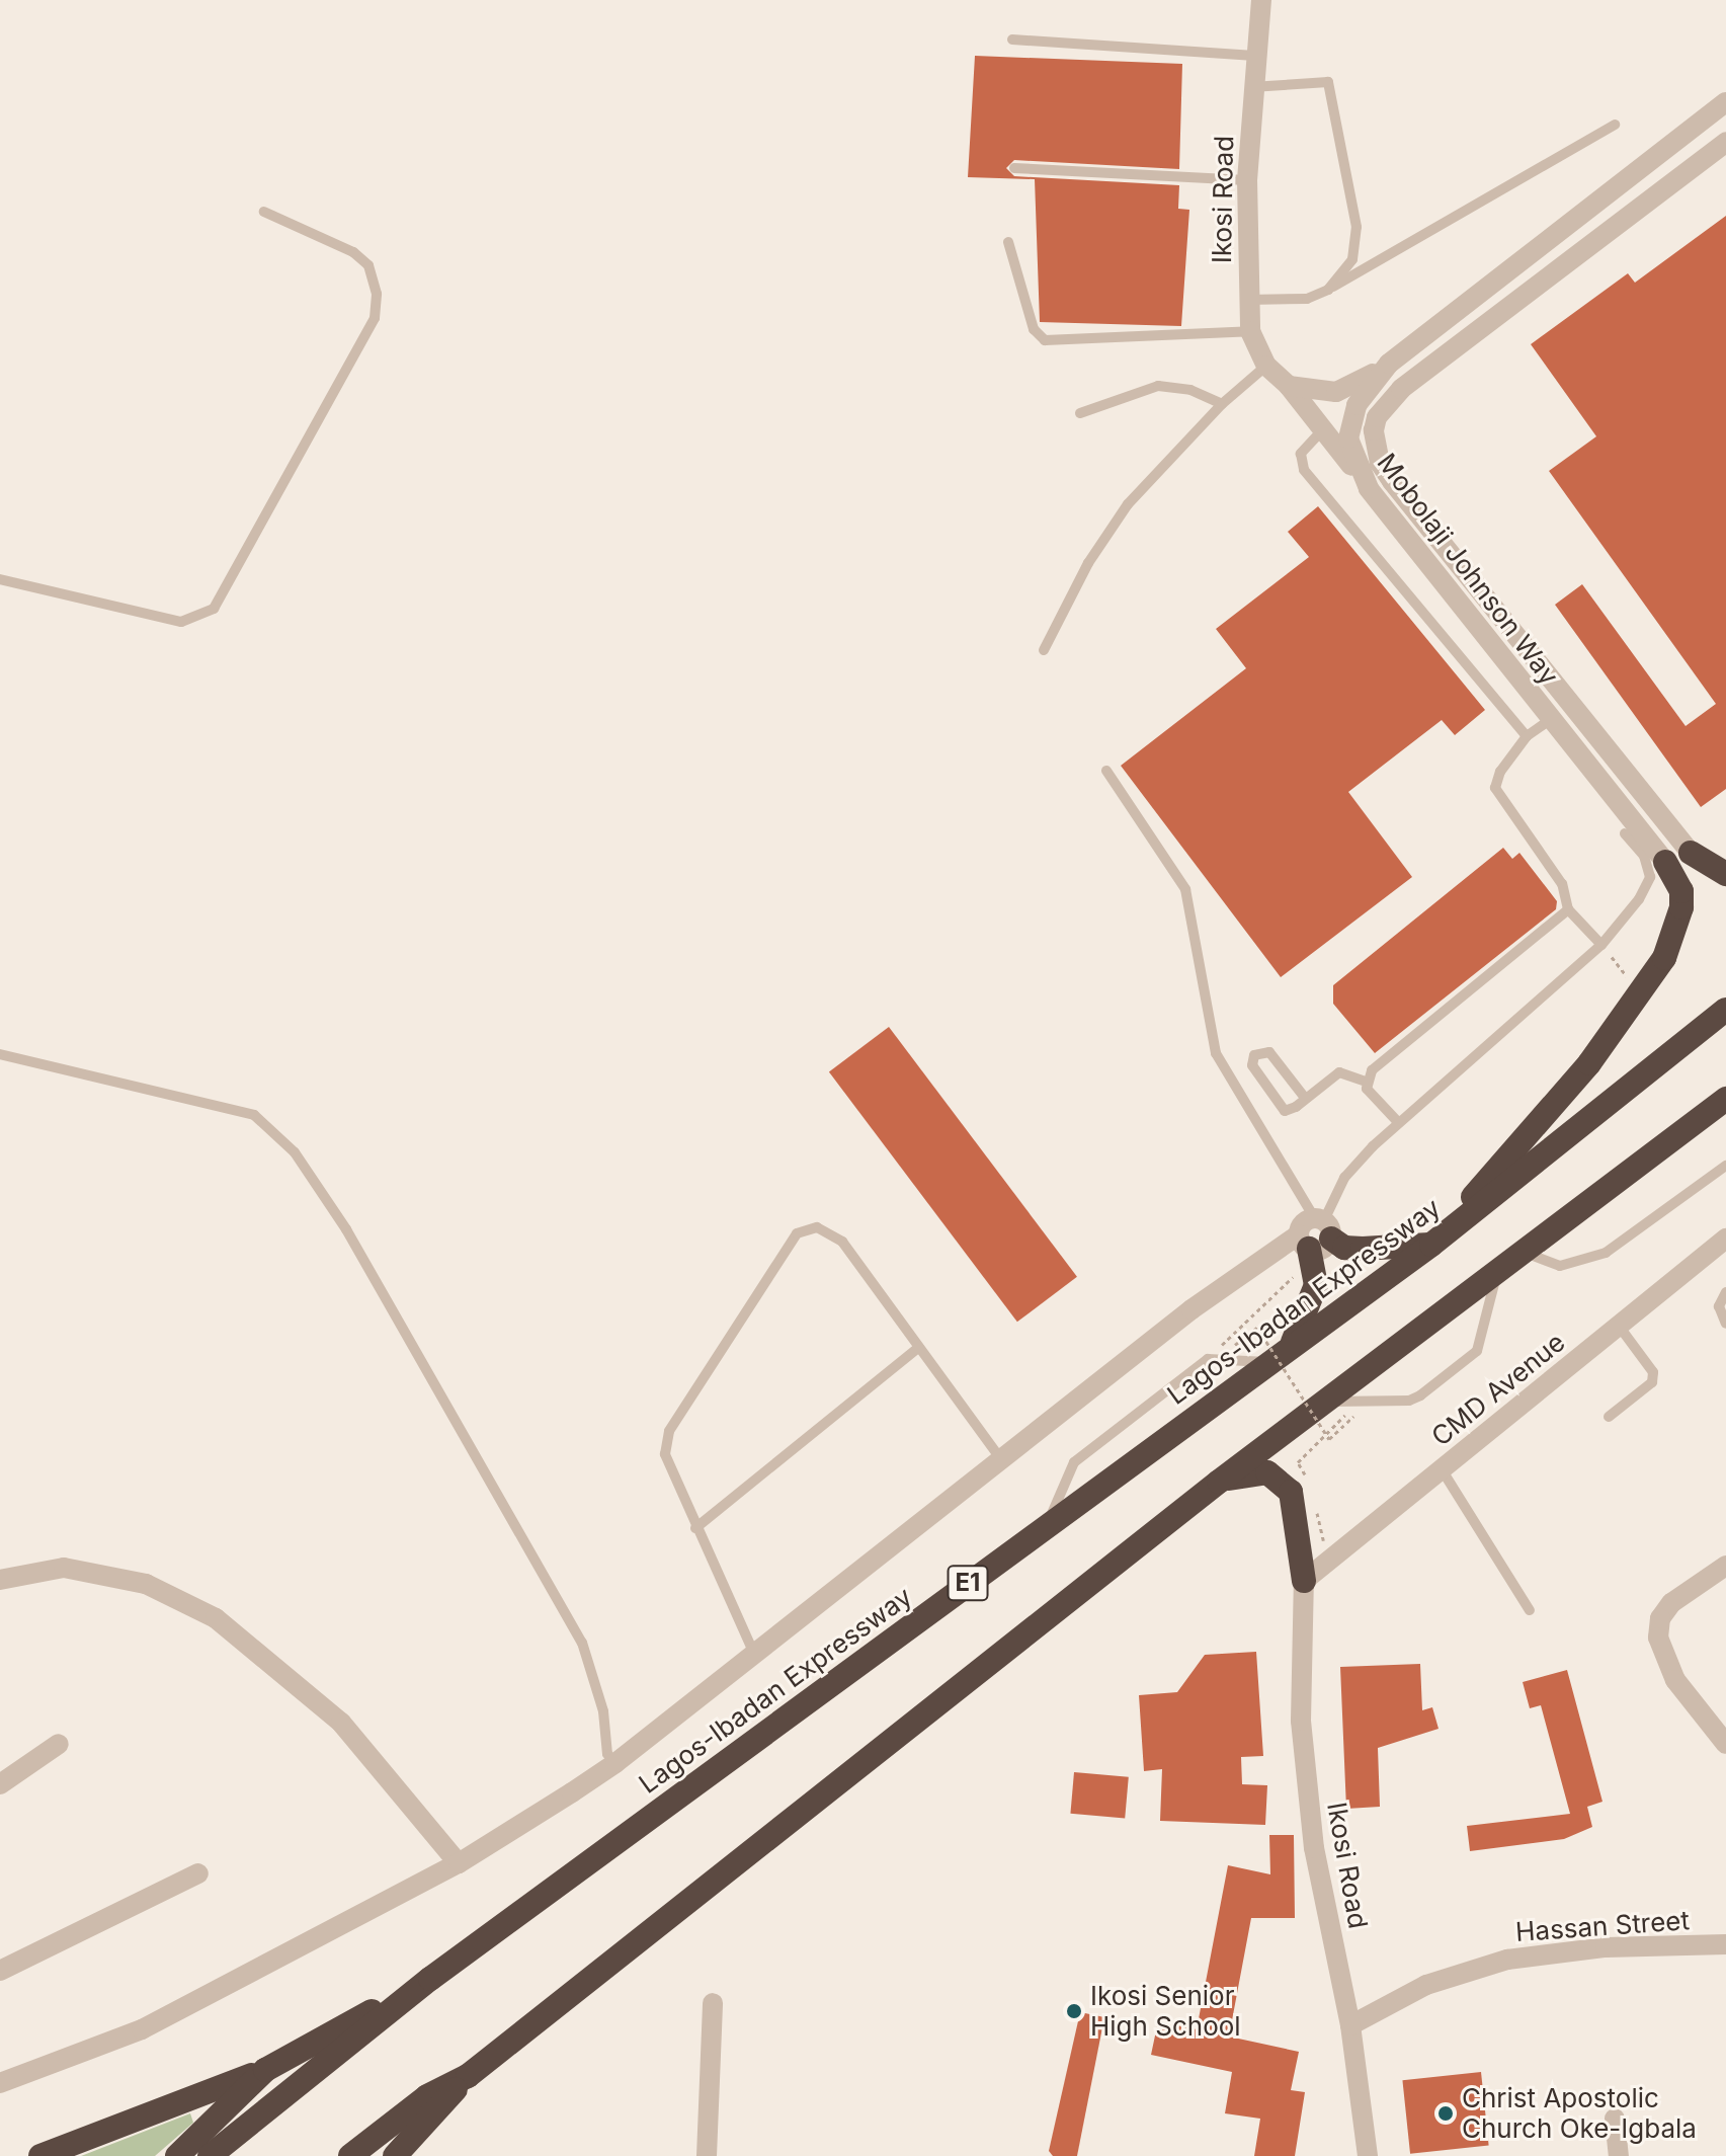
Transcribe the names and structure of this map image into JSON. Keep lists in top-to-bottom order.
{
  "streets": {
    "highway": ["Lagos-Ibadan Expressway", "E1"],
    "street": [
      "Ikosi Road",
      "Mobolaji Johnson Way",
      "CMD Avenue",
      "Hassan Street"
    ]
  },
  "crossings": [
    ["Ikosi Road", "Mobolaji Johnson Way"],
    ["Ikosi Road", "CMD Avenue"],
    ["Ikosi Road", "Hassan Street"]
  ],
  "places": ["Ikosi Senior High School", "Christ Apostolic Church Oke-Igbala"]
}
